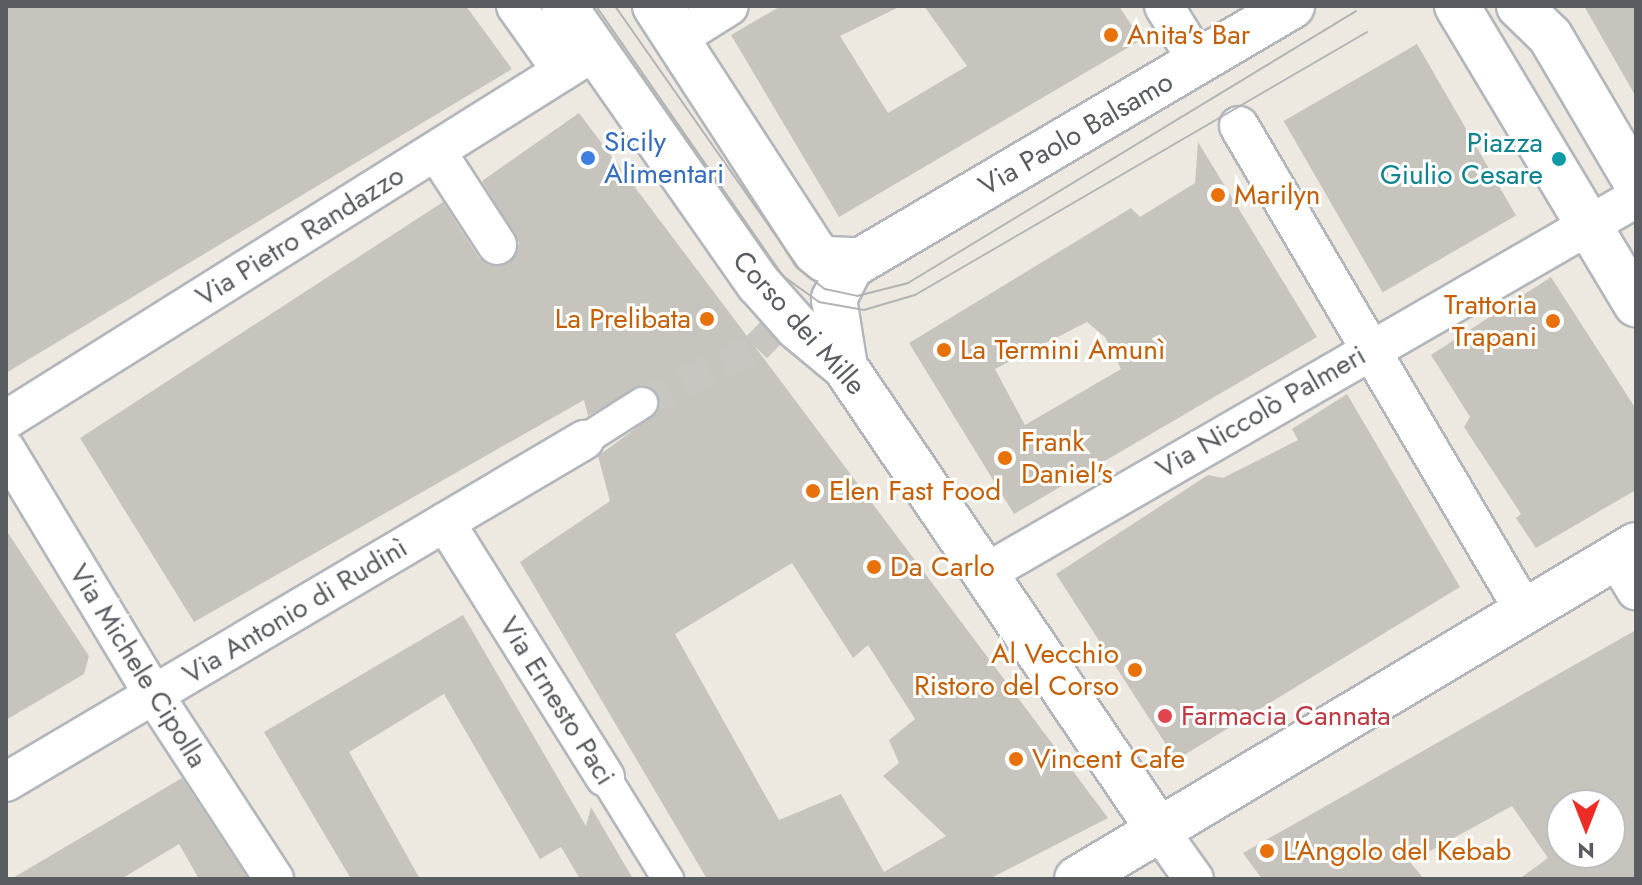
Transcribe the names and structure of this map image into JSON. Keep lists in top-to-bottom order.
{
  "streets": {
    "street": [
      "Via Paolo Balsamo",
      "Via Pietro Randazzo",
      "Corso dei Mille",
      "Via Niccolò Palmeri",
      "Via Antonio di Rudinì",
      "Via Michele Cipolla",
      "Via Ernesto Paci"
    ]
  },
  "crossings": [
    ["Via Pietro Randazzo", "Corso dei Mille"],
    ["Corso dei Mille", "Via Niccolò Palmeri"],
    ["Via Antonio di Rudinì", "Via Michele Cipolla"],
    ["Via Antonio di Rudinì", "Via Ernesto Paci"]
  ],
  "places": [
    "Anita's Bar",
    "Sicily Alimentari",
    "Piazza Giulio Cesare",
    "Marilyn",
    "La Prelibata",
    "Trattoria Trapani",
    "La Termini Amunì",
    "Frank Daniel's",
    "Elen Fast Food",
    "Da Carlo",
    "Al Vecchio Ristoro del Corso",
    "Farmacia Cannata",
    "Vincent Cafe",
    "L'Angolo del Kebab"
  ],
  "north": "bottom"
}
